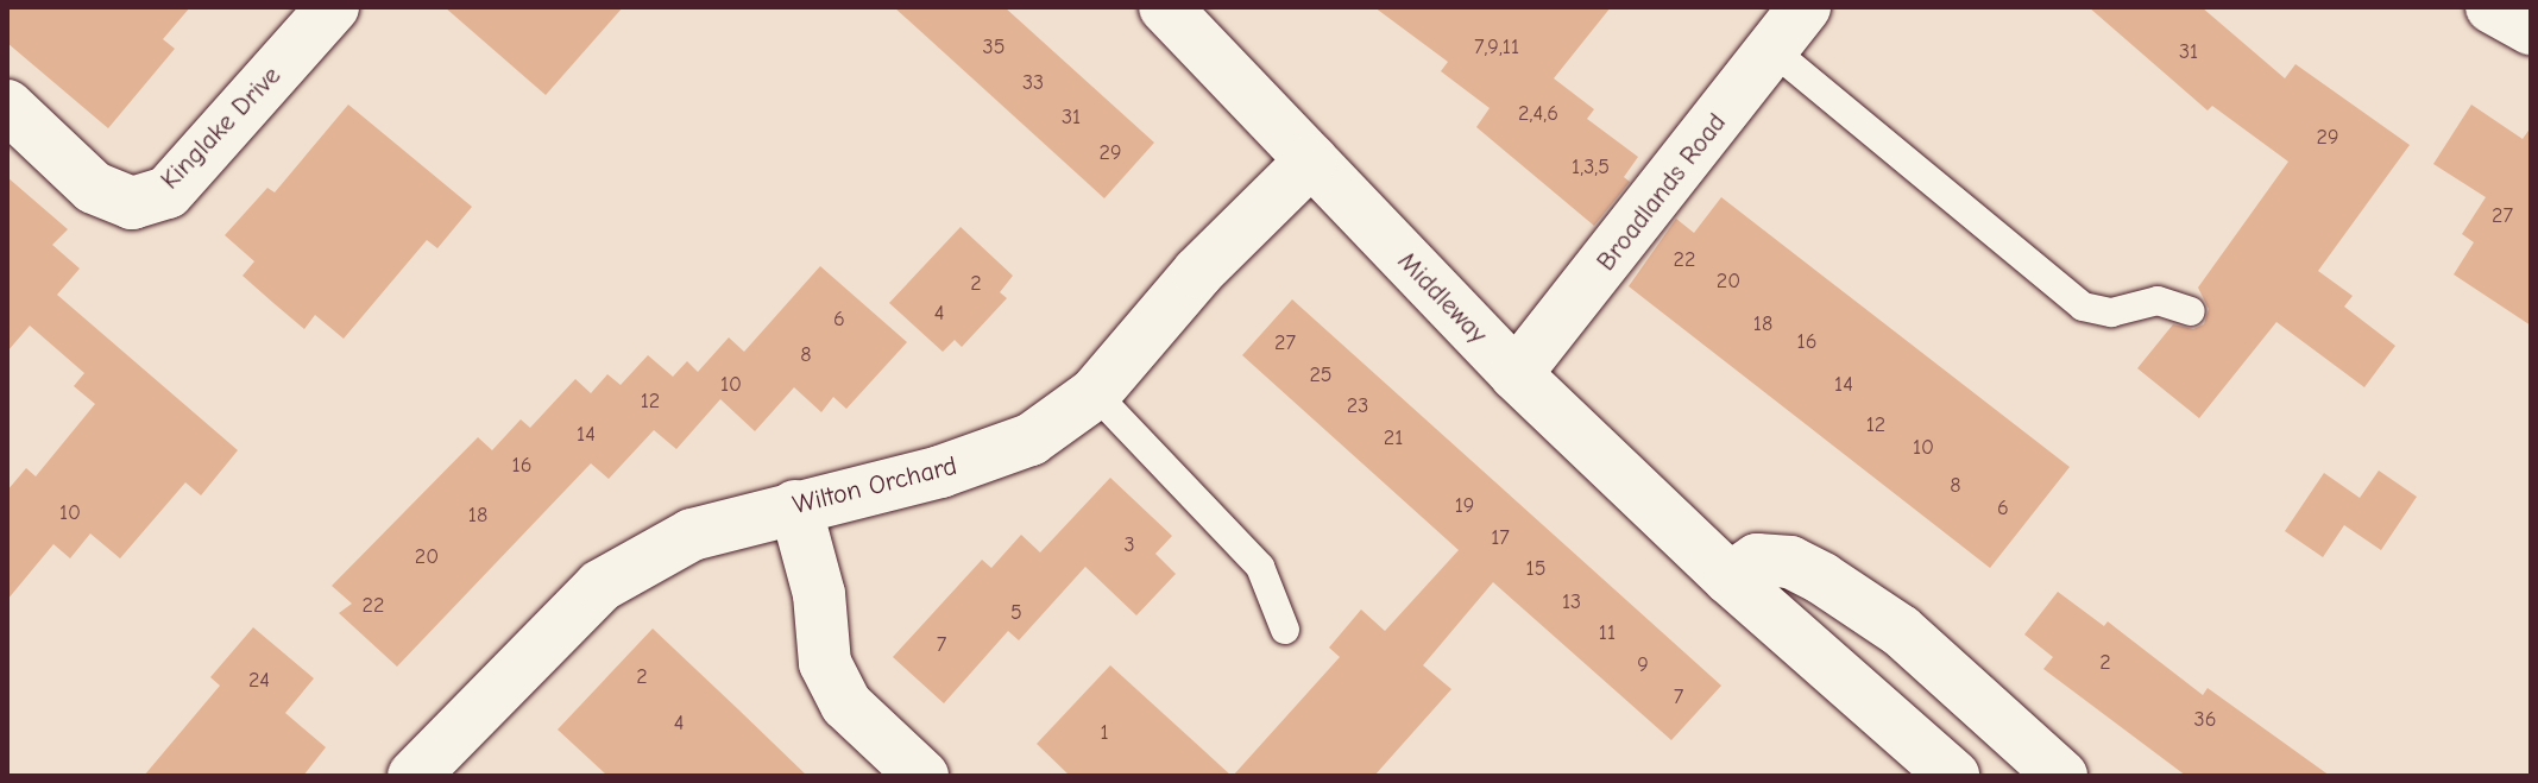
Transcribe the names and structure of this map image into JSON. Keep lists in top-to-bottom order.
{
  "streets": {
    "street": [
      "Kinglake Drive",
      "Broadlands Road",
      "Middleway",
      "Wilton Orchard"
    ]
  },
  "crossings": [
    ["Broadlands Road", "Middleway"],
    ["Middleway", "Wilton Orchard"]
  ],
  "house_numbers": [
    "35",
    "7,9,11",
    "31",
    "33",
    "2,4,6",
    "31",
    "29",
    "29",
    "1,3,5",
    "27",
    "22",
    "20",
    "2",
    "4",
    "6",
    "18",
    "16",
    "27",
    "8",
    "25",
    "10",
    "14",
    "12",
    "23",
    "12",
    "14",
    "21",
    "10",
    "16",
    "8",
    "19",
    "6",
    "10",
    "18",
    "17",
    "3",
    "20",
    "15",
    "13",
    "22",
    "5",
    "11",
    "7",
    "2",
    "9",
    "2",
    "24",
    "7",
    "36",
    "4",
    "1"
  ]
}
